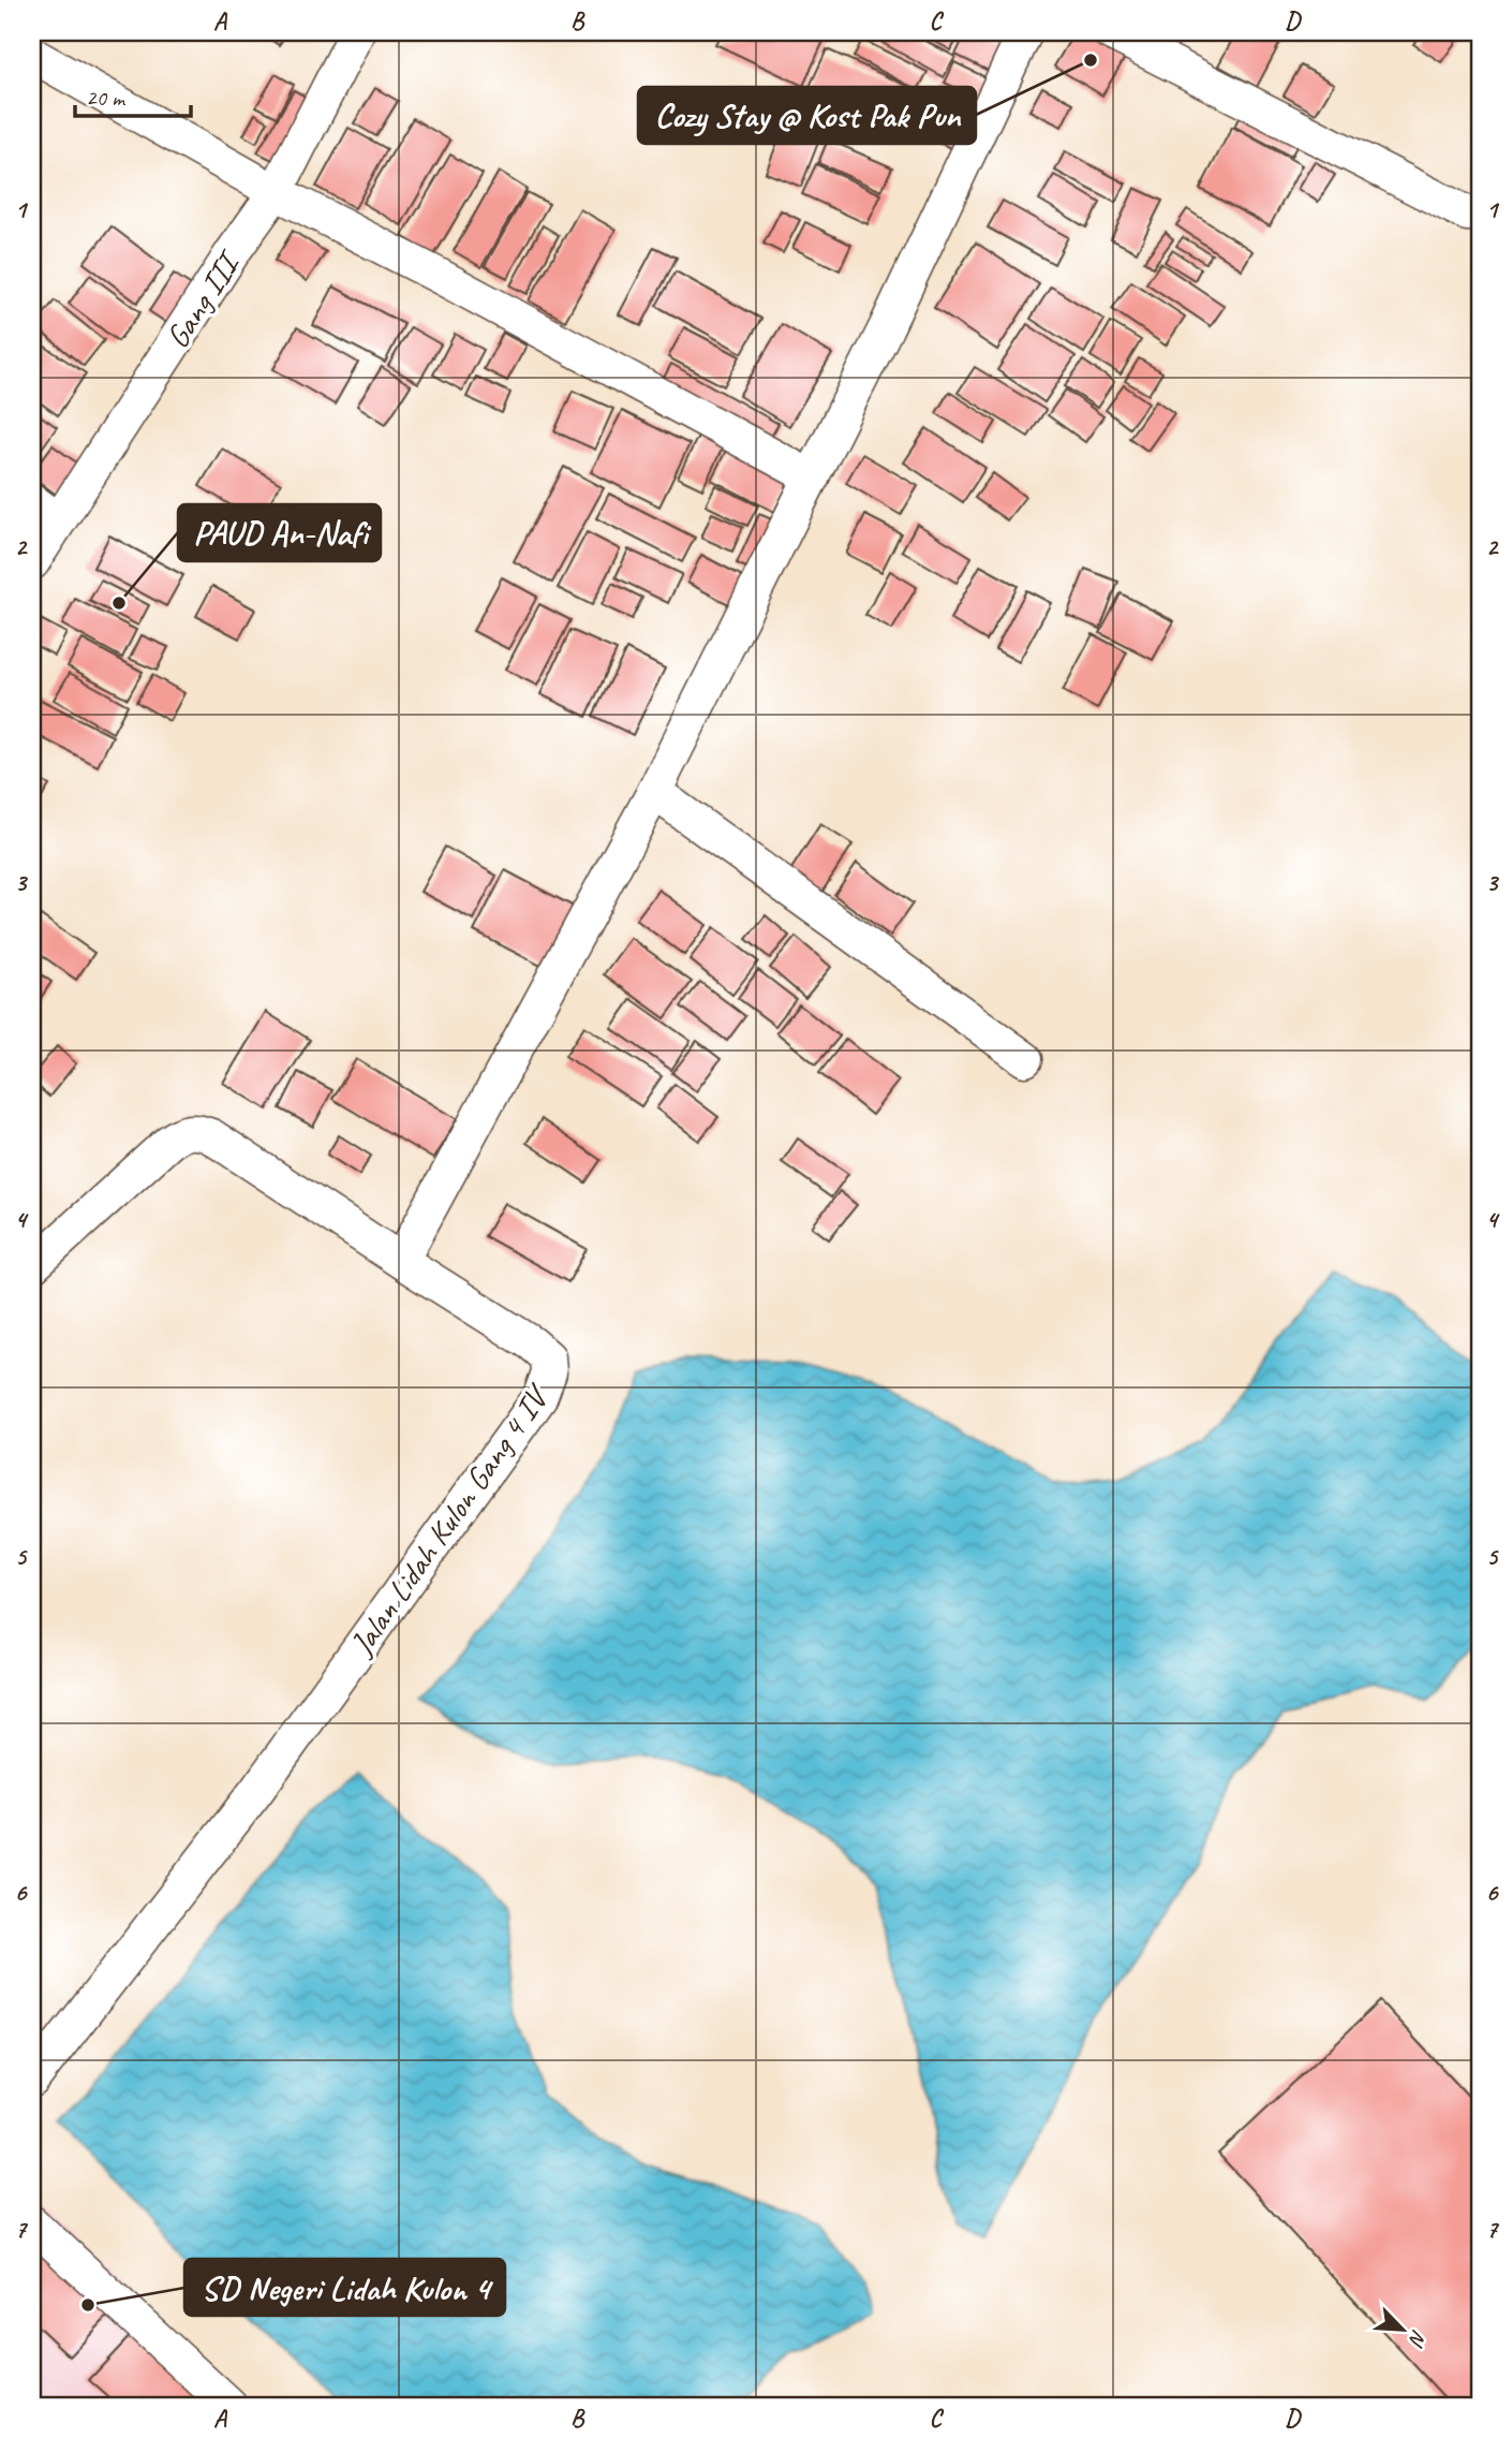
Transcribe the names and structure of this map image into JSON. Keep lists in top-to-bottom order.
{
  "streets": {
    "street": ["Gang III", "Jalan Lidah Kulon Gang 4 IV"]
  },
  "places": ["Cozy Stay @ Kost Pak Pun", "PAUD An-Nafi", "SD Negeri Lidah Kulon 4"],
  "scale_bar": "20 m",
  "north": "bottom right",
  "grid": {
    "columns": [
      "A",
      "B",
      "C",
      "D"
    ],
    "rows": [
      "1",
      "2",
      "3",
      "4",
      "5",
      "6",
      "7"
    ]
  }
}
